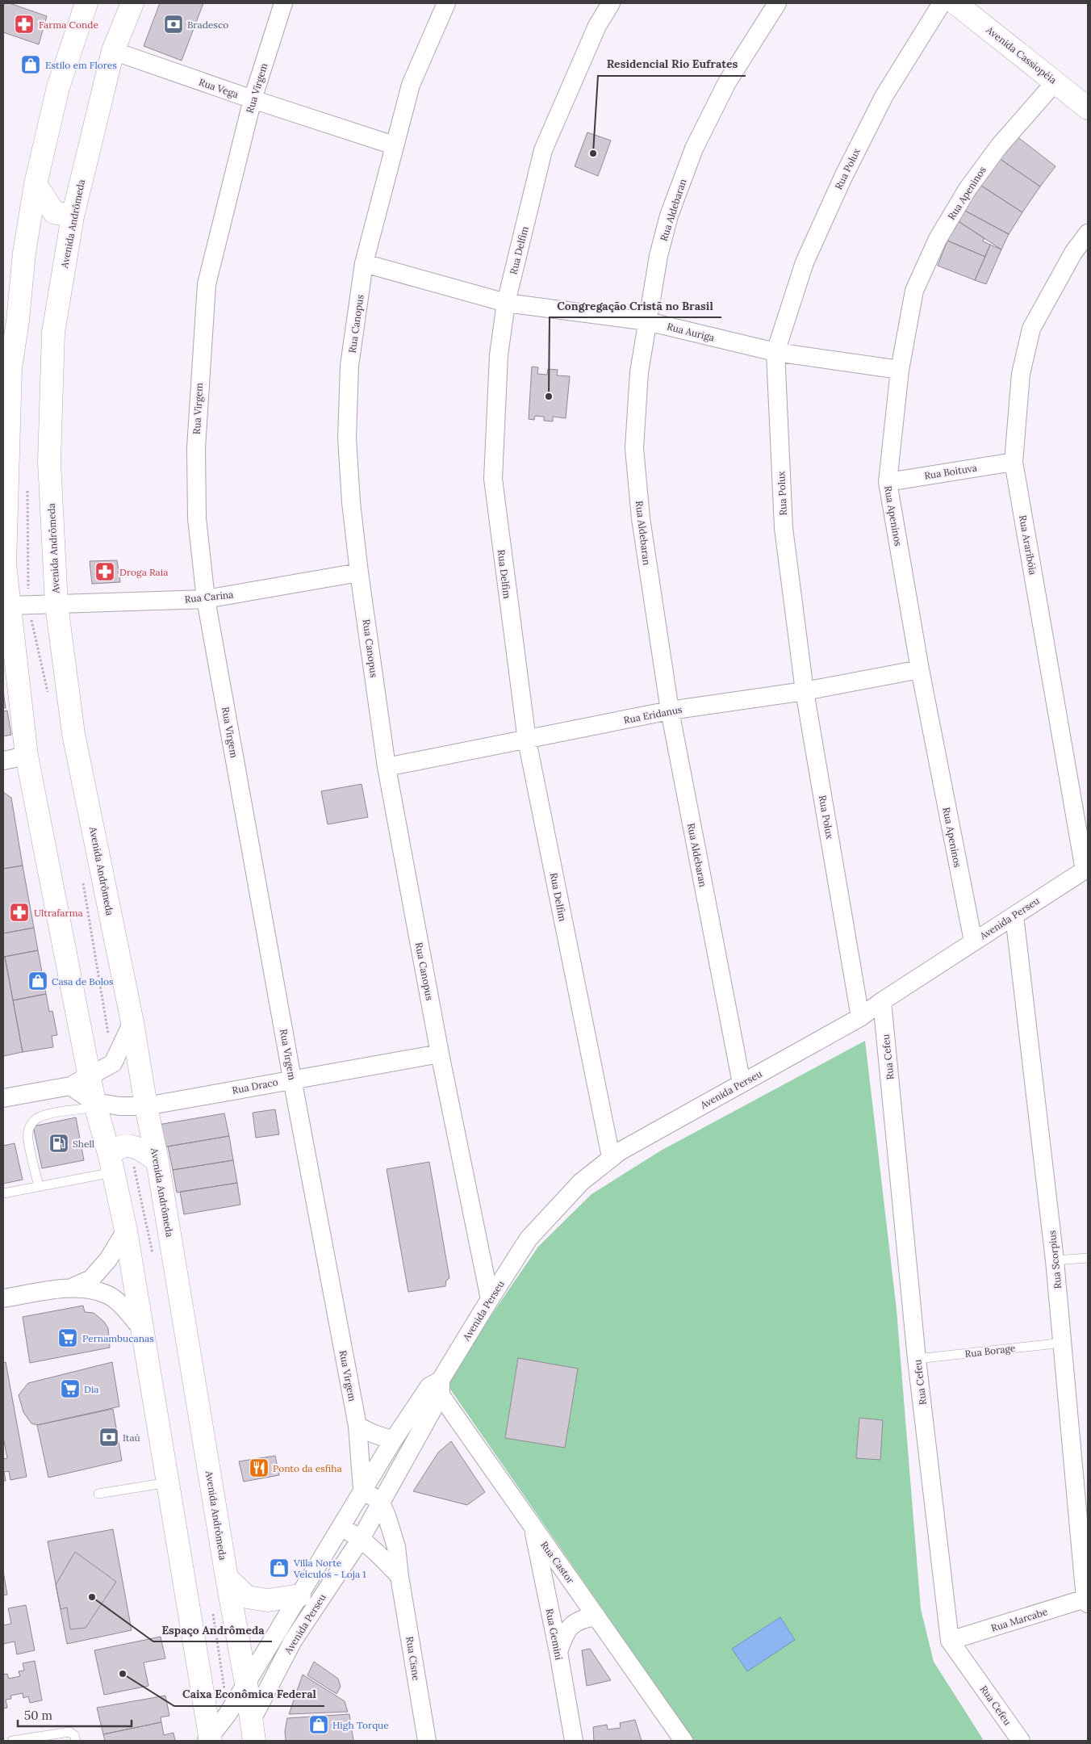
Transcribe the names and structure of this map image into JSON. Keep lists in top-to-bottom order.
{
  "streets": {
    "main road": ["Avenida Cassiopéia", "Avenida Andrômeda"],
    "street": [
      "Rua Vega",
      "Rua Virgem",
      "Rua Polux",
      "Rua Apeninos",
      "Rua Aldebaran",
      "Rua Delfim",
      "Rua Canopus",
      "Rua Auriga",
      "Rua Boituva",
      "Rua Araribóia",
      "Rua Carina",
      "Rua Eridanus",
      "Avenida Perseu",
      "Rua Cefeu",
      "Rua Draco",
      "Rua Scorpius",
      "Rua Castor",
      "Rua Marcabe",
      "Rua Gemini",
      "Rua Cisne"
    ],
    "lane": ["Rua Borage"]
  },
  "crossings": [
    ["Avenida Cassiopéia", "Rua Apeninos"],
    ["Rua Vega", "Rua Virgem"],
    ["Rua Vega", "Avenida Andrômeda"],
    ["Rua Vega", "Rua Canopus"],
    ["Rua Virgem", "Rua Carina"],
    ["Rua Virgem", "Avenida Perseu"],
    ["Rua Virgem", "Rua Draco"],
    ["Rua Polux", "Rua Auriga"],
    ["Rua Polux", "Rua Eridanus"],
    ["Rua Polux", "Avenida Perseu"],
    ["Rua Apeninos", "Rua Auriga"],
    ["Rua Apeninos", "Rua Boituva"],
    ["Rua Apeninos", "Rua Eridanus"],
    ["Rua Apeninos", "Avenida Perseu"],
    ["Rua Aldebaran", "Rua Auriga"],
    ["Rua Aldebaran", "Rua Eridanus"],
    ["Rua Aldebaran", "Avenida Perseu"],
    ["Avenida Andrômeda", "Rua Carina"],
    ["Avenida Andrômeda", "Avenida Perseu"],
    ["Avenida Andrômeda", "Rua Draco"],
    ["Rua Delfim", "Rua Auriga"],
    ["Rua Delfim", "Rua Eridanus"],
    ["Rua Delfim", "Avenida Perseu"],
    ["Rua Canopus", "Rua Auriga"],
    ["Rua Canopus", "Rua Carina"],
    ["Rua Canopus", "Rua Eridanus"],
    ["Rua Canopus", "Avenida Perseu"],
    ["Rua Canopus", "Rua Draco"],
    ["Rua Boituva", "Rua Araribóia"],
    ["Rua Araribóia", "Avenida Perseu"],
    ["Avenida Perseu", "Rua Cefeu"],
    ["Avenida Perseu", "Rua Scorpius"],
    ["Avenida Perseu", "Rua Castor"],
    ["Avenida Perseu", "Rua Cisne"],
    ["Rua Cefeu", "Rua Borage"],
    ["Rua Cefeu", "Rua Marcabe"],
    ["Rua Scorpius", "Rua Borage"],
    ["Rua Scorpius", "Rua Marcabe"],
    ["Rua Castor", "Rua Gemini"]
  ],
  "places": {
    "pharmacy": ["Farma Conde", "Droga Raia", "Ultrafarma"],
    "bank": ["Bradesco", "Itaú"],
    "shop": [
      "Estilo em Flores",
      "Casa de Bolos",
      "Villa Norte Veículos - Loja 1",
      "High Torque"
    ],
    "other": [
      "Residencial Rio Eufrates",
      "Congregação Cristã no Brasil",
      "Espaço Andrômeda",
      "Caixa Econômica Federal"
    ],
    "fuel station": ["Shell"],
    "supermarket": ["Pernambucanas", "Dia"],
    "restaurant": ["Ponto da esfiha"]
  },
  "scale_bar": "50 m"
}
